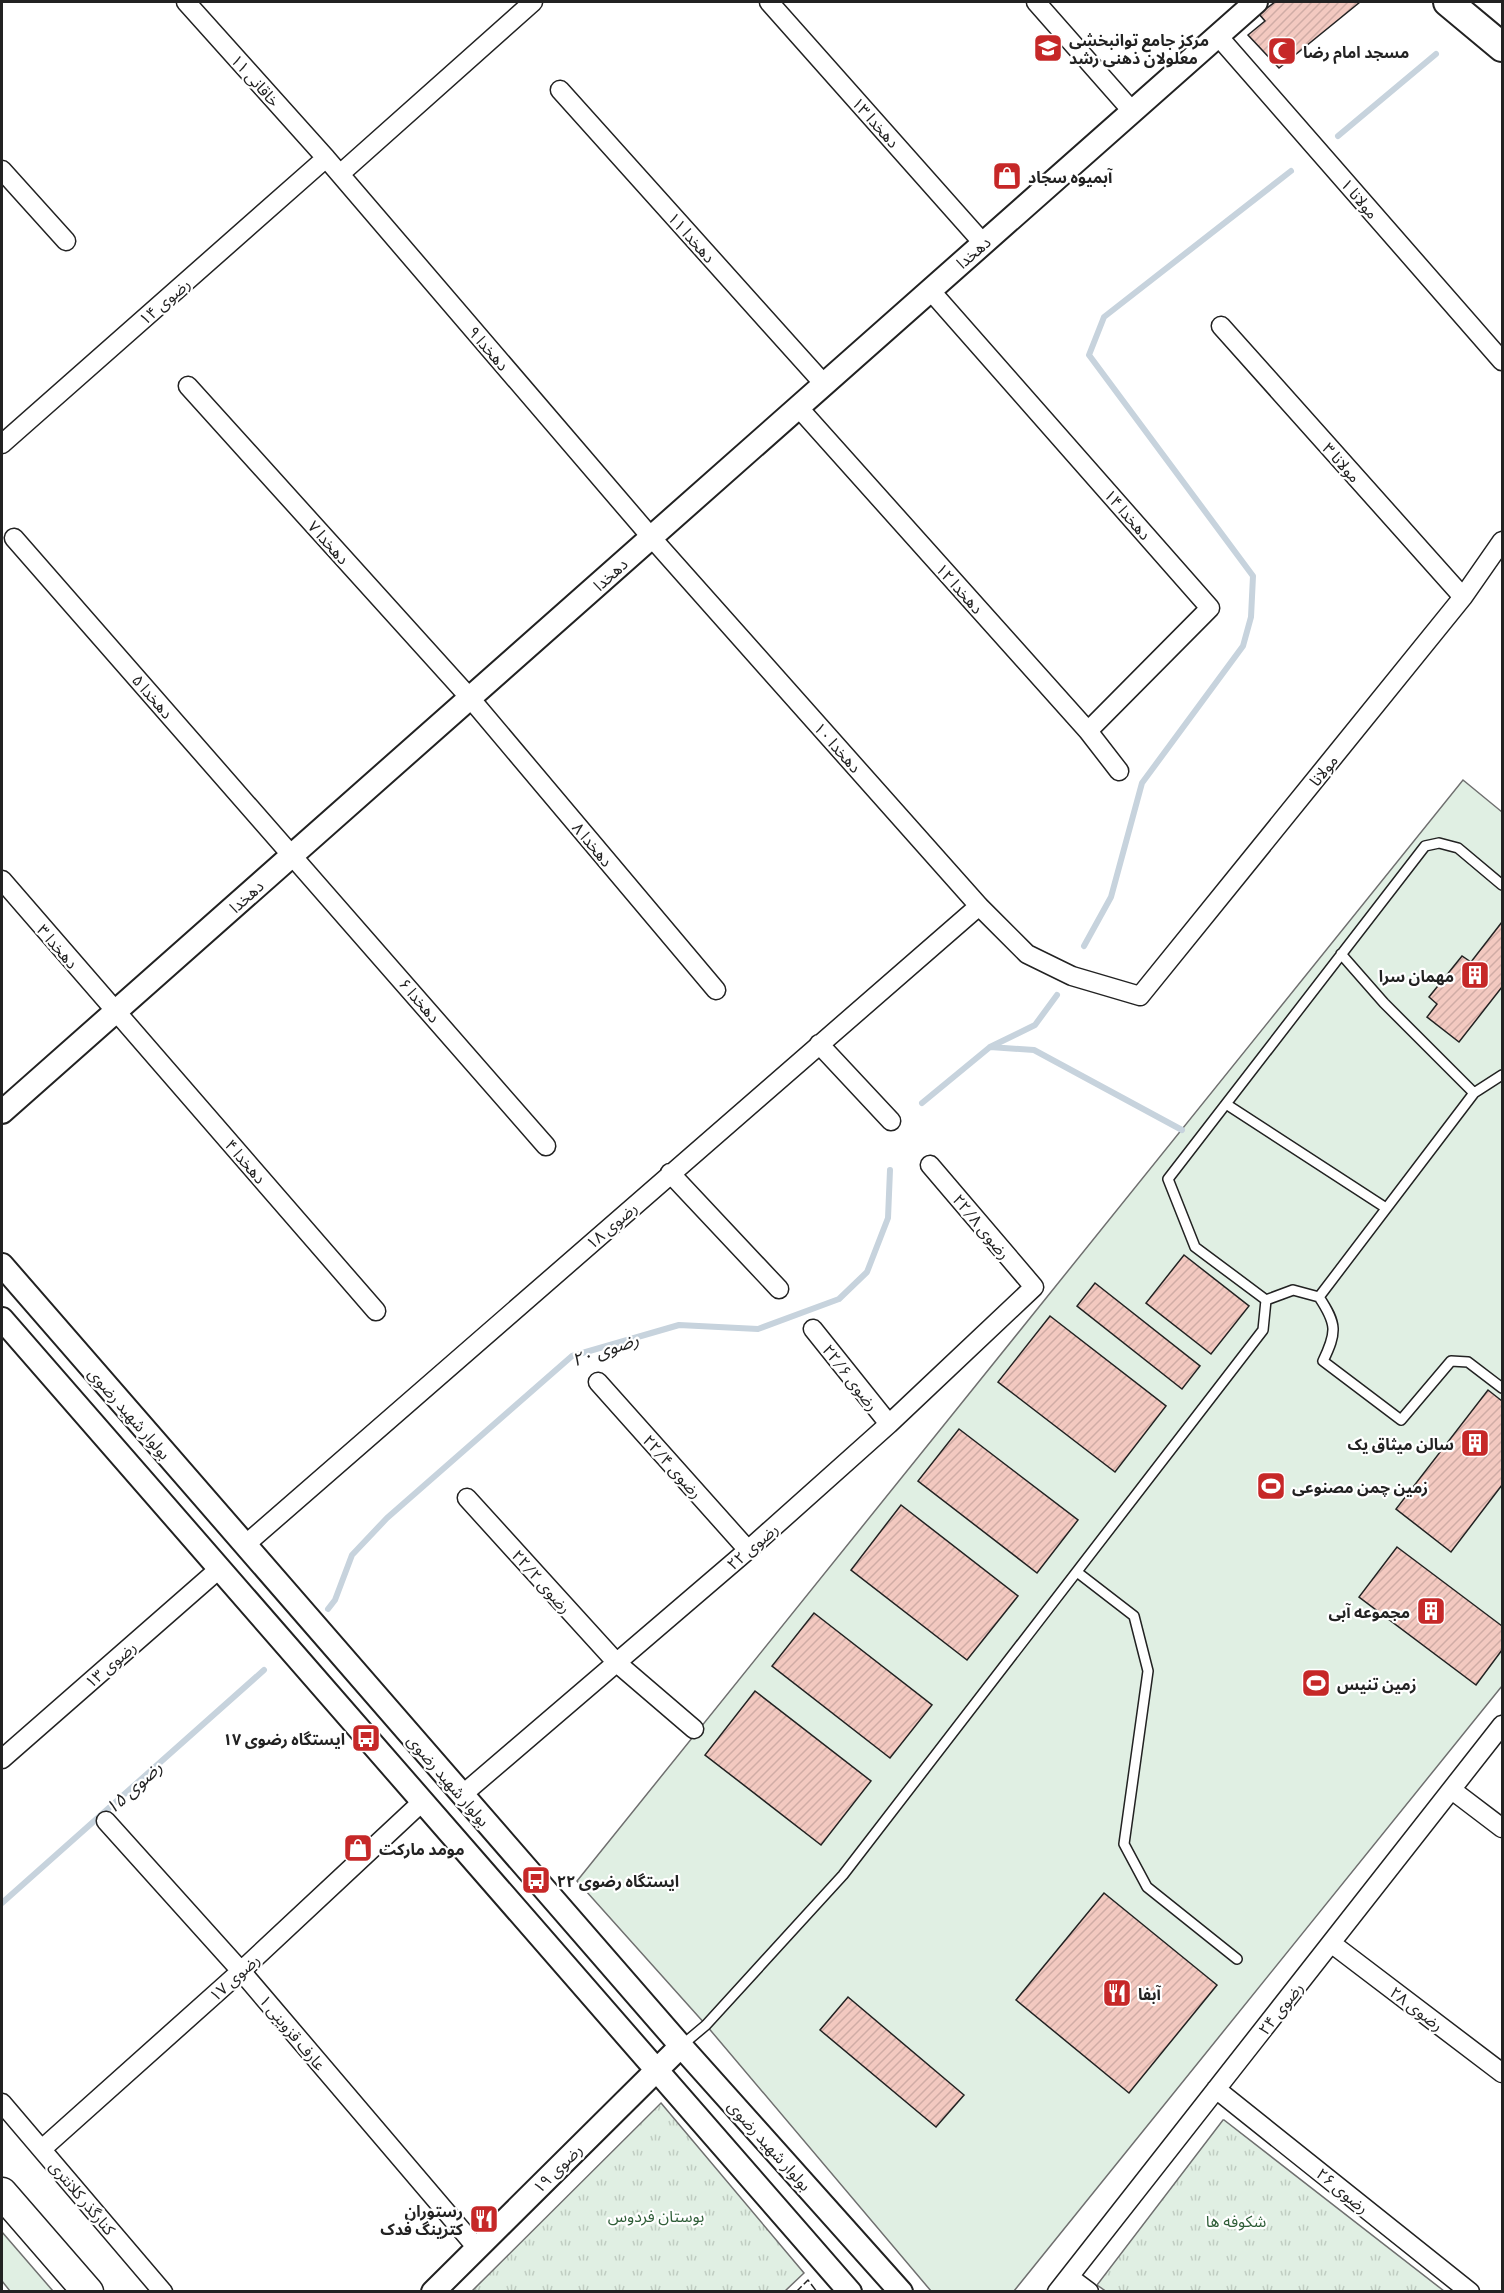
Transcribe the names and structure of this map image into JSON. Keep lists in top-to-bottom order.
{
  "streets": {
    "street": [
      "خاقانی ۱۱",
      "دهخدا ۱۳",
      "مولانا ۱",
      "دهخدا ۱۱",
      "دهخدا",
      "رضوی ۱۴",
      "دهخدا ۹",
      "مولانا ۳",
      "دهخدا ۱۴",
      "دهخدا ۷",
      "دهخدا ۱۲",
      "دهخدا ۵",
      "دهخدا ۱۰",
      "مولانا",
      "دهخدا ۸",
      "دهخدا ۳",
      "دهخدا ۶",
      "دهخدا ۴",
      "رضوی ۱۸",
      "رضوی ۲۲/۸",
      "رضوی ۲۲/۶",
      "بولوار شهید رضوی",
      "رضوی ۲۲/۴",
      "رضوی ۲۲",
      "رضوی ۲۲/۲",
      "رضوی ۱۳",
      "رضوی ۱۷",
      "رضوی ۲۴",
      "رضوی ۲۸",
      "عارف قزوینی ۱",
      "رضوی ۱۹",
      "رضوی ۲۶",
      "کنارگذر کلانتری"
    ]
  },
  "crossings": [
    ["خاقانی ۱۱", "رضوی ۱۴"],
    ["خاقانی ۱۱", "دهخدا ۹"],
    ["دهخدا ۱۳", "دهخدا"],
    ["مولانا ۱", "دهخدا"],
    ["دهخدا ۱۱", "دهخدا"],
    ["دهخدا", "دهخدا ۹"],
    ["دهخدا", "دهخدا ۱۴"],
    ["دهخدا", "دهخدا ۷"],
    ["دهخدا", "دهخدا ۱۲"],
    ["دهخدا", "دهخدا ۵"],
    ["دهخدا", "دهخدا ۱۰"],
    ["دهخدا", "دهخدا ۸"],
    ["دهخدا", "دهخدا ۳"],
    ["دهخدا", "دهخدا ۶"],
    ["دهخدا", "دهخدا ۴"],
    ["رضوی ۱۴", "دهخدا ۹"],
    ["دهخدا ۹", "دهخدا ۱۰"],
    ["مولانا ۳", "مولانا"],
    ["دهخدا ۱۴", "دهخدا ۱۲"],
    ["دهخدا ۷", "دهخدا ۸"],
    ["دهخدا ۵", "دهخدا ۶"],
    ["دهخدا ۱۰", "مولانا"],
    ["دهخدا ۱۰", "رضوی ۱۸"],
    ["دهخدا ۳", "دهخدا ۴"],
    ["رضوی ۱۸", "بولوار شهید رضوی"],
    ["رضوی ۲۲/۸", "رضوی ۲۲"],
    ["رضوی ۲۲/۶", "رضوی ۲۲"],
    ["بولوار شهید رضوی", "رضوی ۲۲"],
    ["بولوار شهید رضوی", "رضوی ۱۹"],
    ["رضوی ۲۲/۴", "رضوی ۲۲"],
    ["رضوی ۲۲", "رضوی ۲۲/۲"],
    ["رضوی ۱۷", "عارف قزوینی ۱"],
    ["رضوی ۱۷", "کنارگذر کلانتری"],
    ["رضوی ۲۴", "رضوی ۲۸"],
    ["رضوی ۲۴", "رضوی ۲۶"],
    ["عارف قزوینی ۱", "رضوی ۱۹"]
  ],
  "water": ["رضوی ۲۰", "رضوی ۱۵"],
  "parks": ["بوستان فردوس", "شکوفه ها"],
  "places": {
    "school or university": ["مرکز جامع توانبخشی معلولان ذهنی رشد"],
    "mosque": ["مسجد امام رضا"],
    "shop": ["آبمیوه سجاد", "مومد مارکت"],
    "building": ["مهمان سرا", "سالن میثاق یک", "مجموعه آبی"],
    "sports": ["زمین چمن مصنوعی", "زمین تنیس"],
    "bus stop": ["ایستگاه رضوی ۱۷", "ایستگاه رضوی ۲۲"],
    "restaurant": ["آبفا", "رستوران کترینگ فدک"]
  }
}
